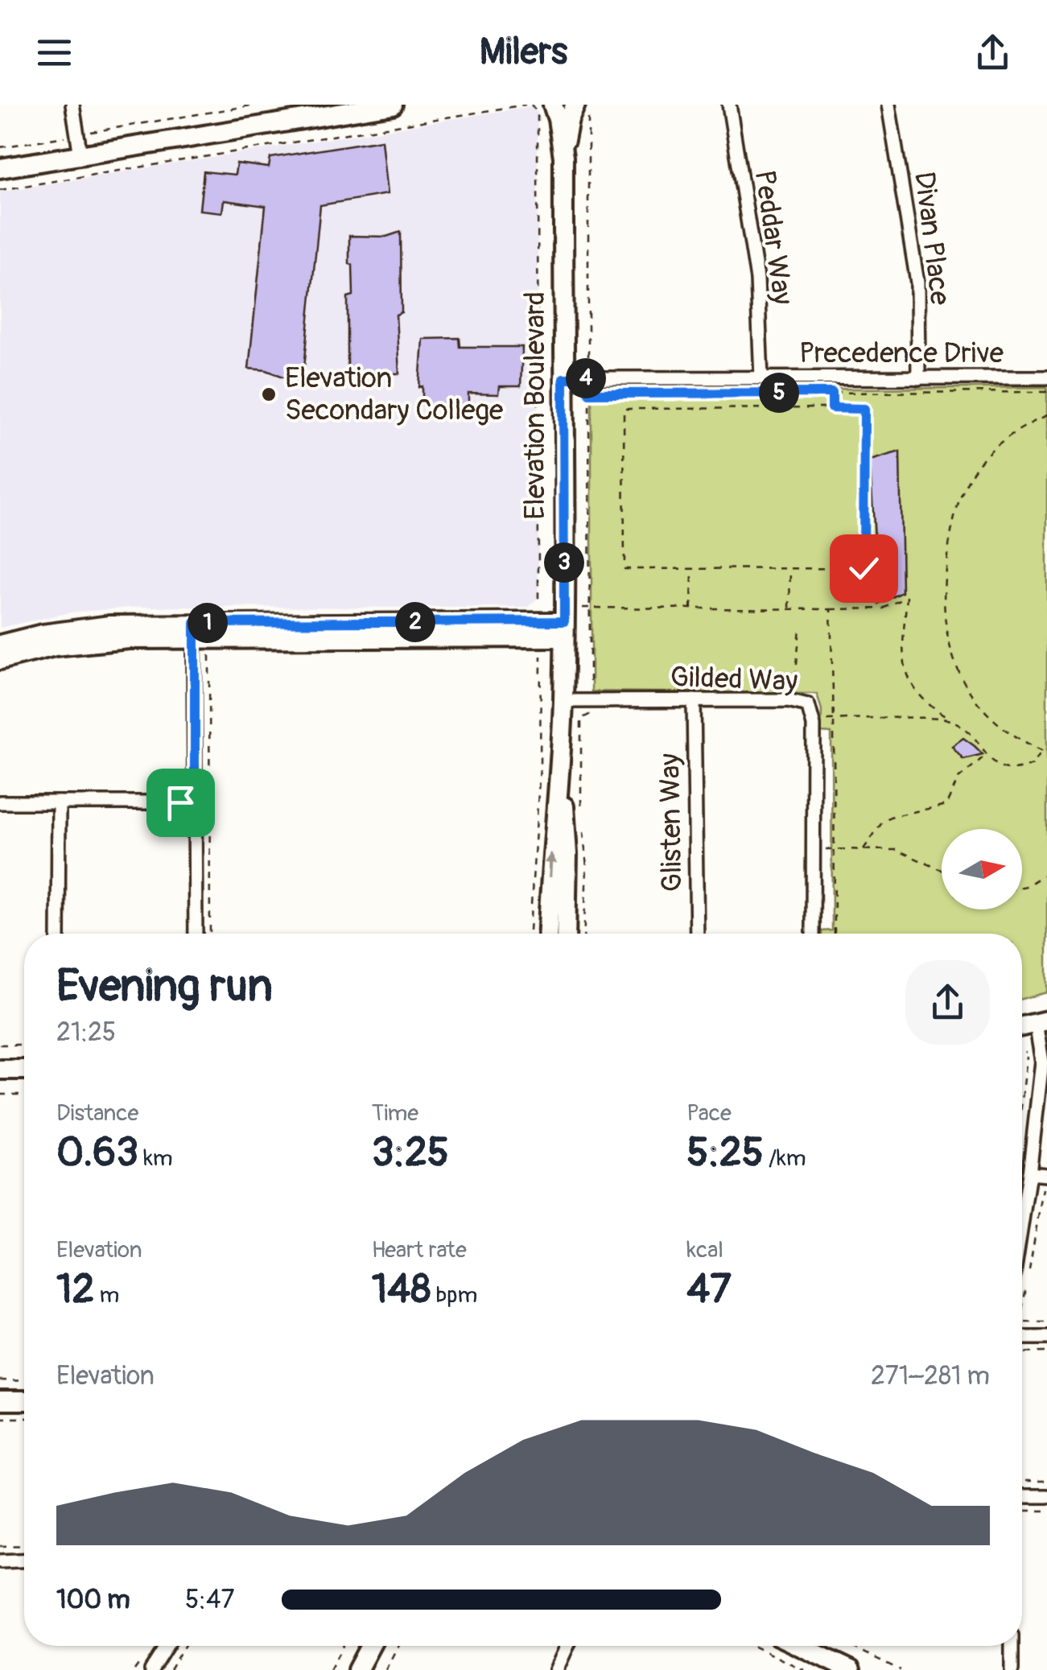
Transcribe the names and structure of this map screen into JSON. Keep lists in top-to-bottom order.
{
  "streets": {
    "street": [
      "Peddar Way",
      "Divan Place",
      "Precedence Drive",
      "Elevation Boulevard",
      "Gilded Way",
      "Glisten Way"
    ]
  },
  "crossings": [
    ["Peddar Way", "Precedence Drive"],
    ["Divan Place", "Precedence Drive"],
    ["Precedence Drive", "Elevation Boulevard"],
    ["Elevation Boulevard", "Gilded Way"],
    ["Gilded Way", "Glisten Way"]
  ],
  "places": ["Elevation Secondary College"],
  "north": "right",
  "page": {
    "header": "Milers",
    "pins": [
      "4",
      "5",
      "3",
      "2",
      "1"
    ],
    "heading": ["Evening run", "21:25"],
    "stats": [
      ["Distance", "0.63 km"],
      ["Time", "3:25"],
      ["Pace", "5:25 /km"],
      ["Elevation", "12 m"],
      ["Heart rate", "148 bpm"],
      ["kcal", "47"]
    ],
    "chart": ["Elevation", "271–281 m"],
    "list": [
      {
        "name": "100 m",
        "note": "5:47"
      }
    ]
  }
}
